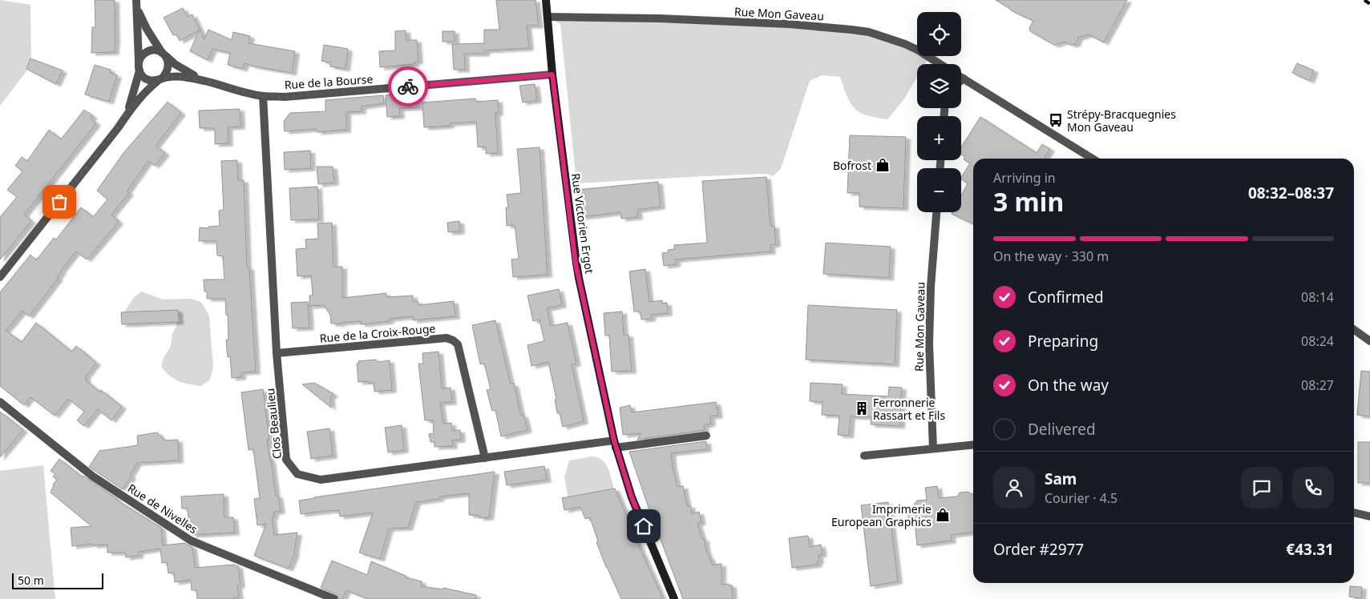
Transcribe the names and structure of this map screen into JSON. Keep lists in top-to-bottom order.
{
  "streets": {
    "street": [
      "Rue Mon Gaveau",
      "Rue de la Bourse",
      "Rue Victorien Ergot",
      "Rue de la Croix-Rouge",
      "Clos Beaulieu",
      "Rue de Nivelles"
    ]
  },
  "crossings": [
    ["Rue Mon Gaveau", "Rue Victorien Ergot"],
    ["Rue de la Bourse", "Rue Victorien Ergot"],
    ["Rue de la Bourse", "Clos Beaulieu"],
    ["Rue Victorien Ergot", "Clos Beaulieu"],
    ["Rue de la Croix-Rouge", "Clos Beaulieu"]
  ],
  "places": {
    "bus stop": ["Strépy-Bracquegnies Mon Gaveau"],
    "shop": ["Bofrost", "Imprimerie European Graphics"],
    "building": ["Ferronnerie Rassart et Fils"]
  },
  "scale_bar": "50 m",
  "page": {
    "map_buttons": ["+", "−"],
    "heading": ["3 min", "Arriving in", "08:32–08:37"],
    "panel": [
      "Sam",
      "Courier · 4.5",
      "Order #2977",
      "€43.31"
    ],
    "bar": "On the way · 330 m",
    "list": [
      ["Confirmed", "08:14"],
      ["Preparing", "08:24"],
      ["On the way", "08:27"],
      "Delivered"
    ],
    "scale": "50 m"
  }
}
